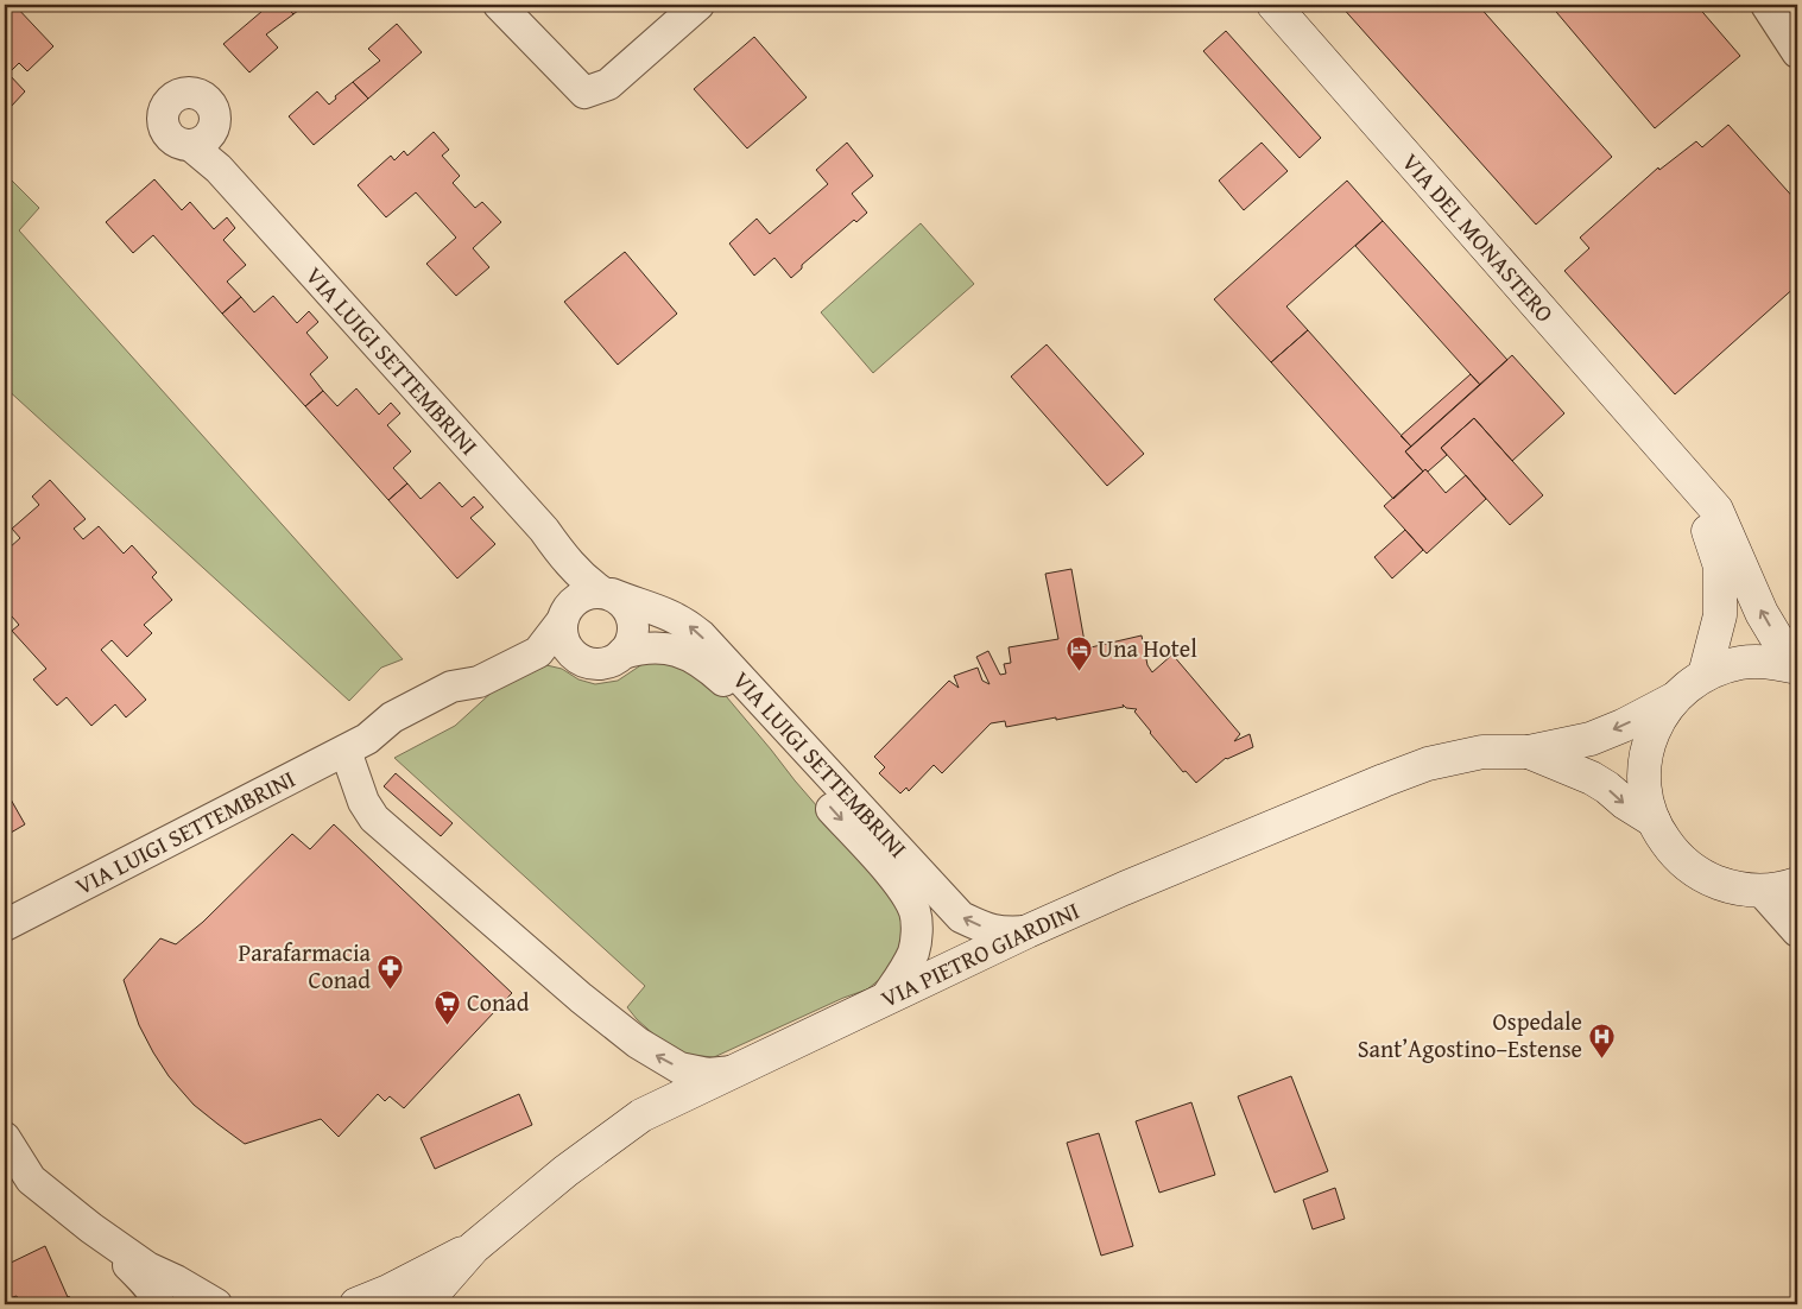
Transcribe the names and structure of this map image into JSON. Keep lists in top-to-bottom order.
{
  "streets": {
    "main road": ["VIA DEL MONASTERO", "VIA PIETRO GIARDINI"],
    "street": ["VIA LUIGI SETTEMBRINI"]
  },
  "crossings": [
    ["VIA DEL MONASTERO", "VIA PIETRO GIARDINI"],
    ["VIA LUIGI SETTEMBRINI", "VIA PIETRO GIARDINI"]
  ],
  "places": {
    "hotel": ["Una Hotel"],
    "pharmacy": ["Parafarmacia Conad"],
    "supermarket": ["Conad"],
    "hospital": ["Ospedale Sant’Agostino–Estense"]
  }
}
